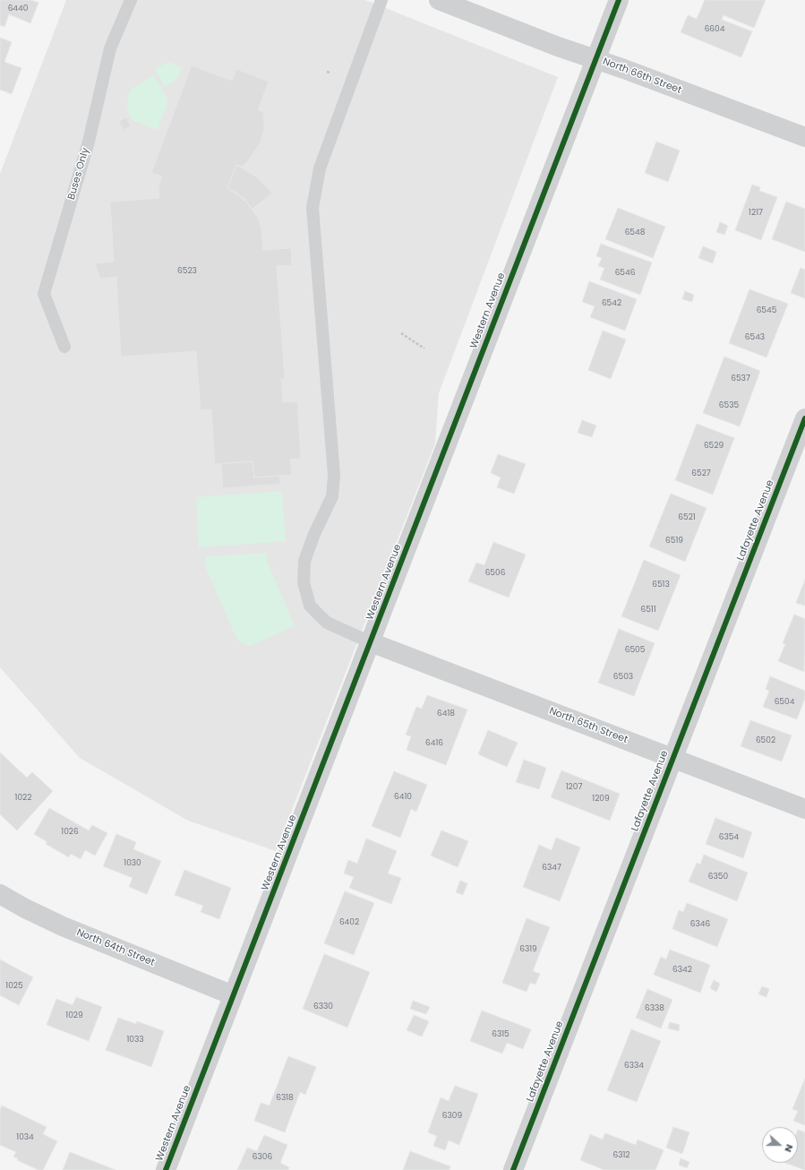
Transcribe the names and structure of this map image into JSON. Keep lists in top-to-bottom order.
{
  "streets": {
    "street": [
      "North 66th Street",
      "Western Avenue",
      "Lafayette Avenue",
      "North 65th Street",
      "North 64th Street"
    ],
    "lane": ["Buses Only"]
  },
  "crossings": [
    ["North 66th Street", "Western Avenue"],
    ["Western Avenue", "North 65th Street"],
    ["Western Avenue", "North 64th Street"],
    ["Lafayette Avenue", "North 65th Street"]
  ],
  "house_numbers": [
    "6440",
    "6604",
    "1217",
    "6548",
    "6523",
    "6546",
    "6542",
    "6545",
    "6543",
    "6537",
    "6535",
    "6529",
    "6527",
    "6521",
    "6519",
    "6506",
    "6513",
    "6511",
    "6505",
    "6503",
    "6504",
    "6418",
    "6502",
    "6416",
    "1207",
    "6410",
    "1022",
    "1209",
    "1026",
    "6354",
    "1030",
    "6347",
    "6350",
    "6402",
    "6346",
    "6319",
    "6342",
    "1025",
    "6330",
    "6338",
    "1029",
    "6315",
    "1033",
    "6334",
    "6318",
    "6309",
    "1034",
    "6312",
    "6306"
  ],
  "north": "right"
}
